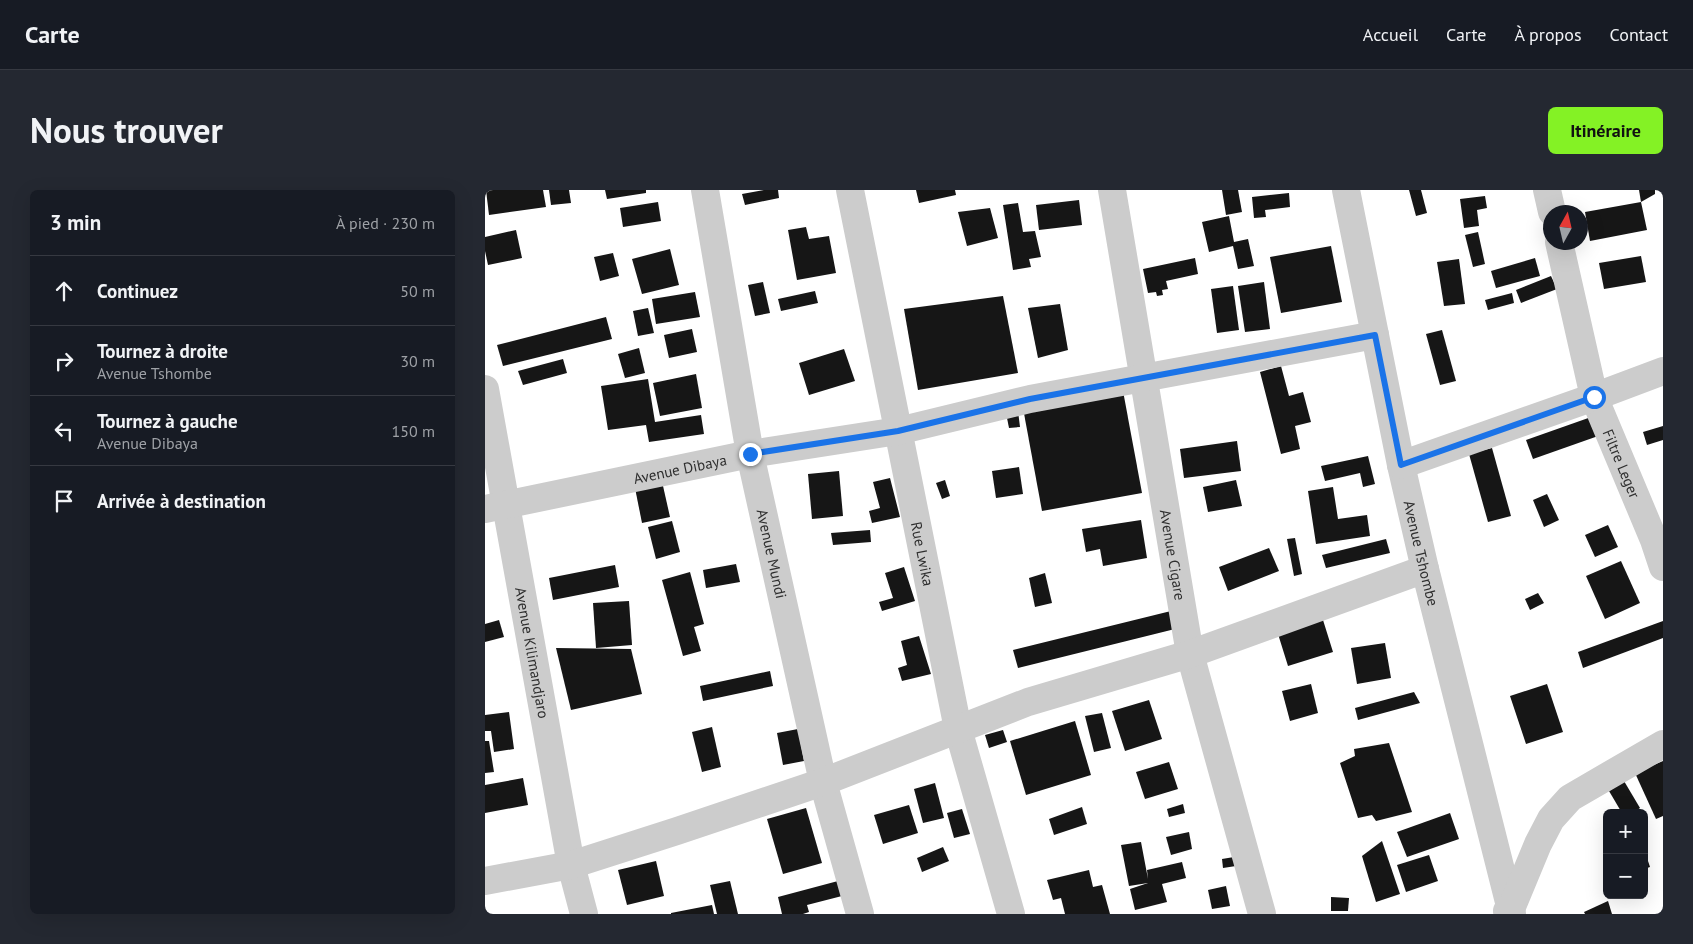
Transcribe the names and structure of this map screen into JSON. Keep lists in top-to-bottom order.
{
  "streets": {
    "street": [
      "Filtre Leger",
      "Avenue Dibaya",
      "Avenue Mundi",
      "Rue Lwika",
      "Avenue Tshombe",
      "Avenue Cigare",
      "Avenue Kilimandjaro"
    ]
  },
  "crossings": [
    ["Avenue Dibaya", "Avenue Mundi"],
    ["Avenue Dibaya", "Rue Lwika"],
    ["Avenue Dibaya", "Avenue Tshombe"],
    ["Avenue Dibaya", "Avenue Cigare"],
    ["Avenue Dibaya", "Avenue Kilimandjaro"]
  ],
  "north": "top",
  "page": {
    "header": "Carte",
    "nav": [
      "Accueil",
      "Carte",
      "À propos",
      "Contact"
    ],
    "title": "Nous trouver",
    "buttons": "Itinéraire",
    "heading": ["3 min", "À pied · 230 m"],
    "list": [
      ["Continuez", "50 m"],
      ["Tournez à droite", "Avenue Tshombe", "30 m"],
      ["Tournez à gauche", "Avenue Dibaya", "150 m"],
      "Arrivée à destination"
    ],
    "map_buttons": ["+", "−"]
  }
}
